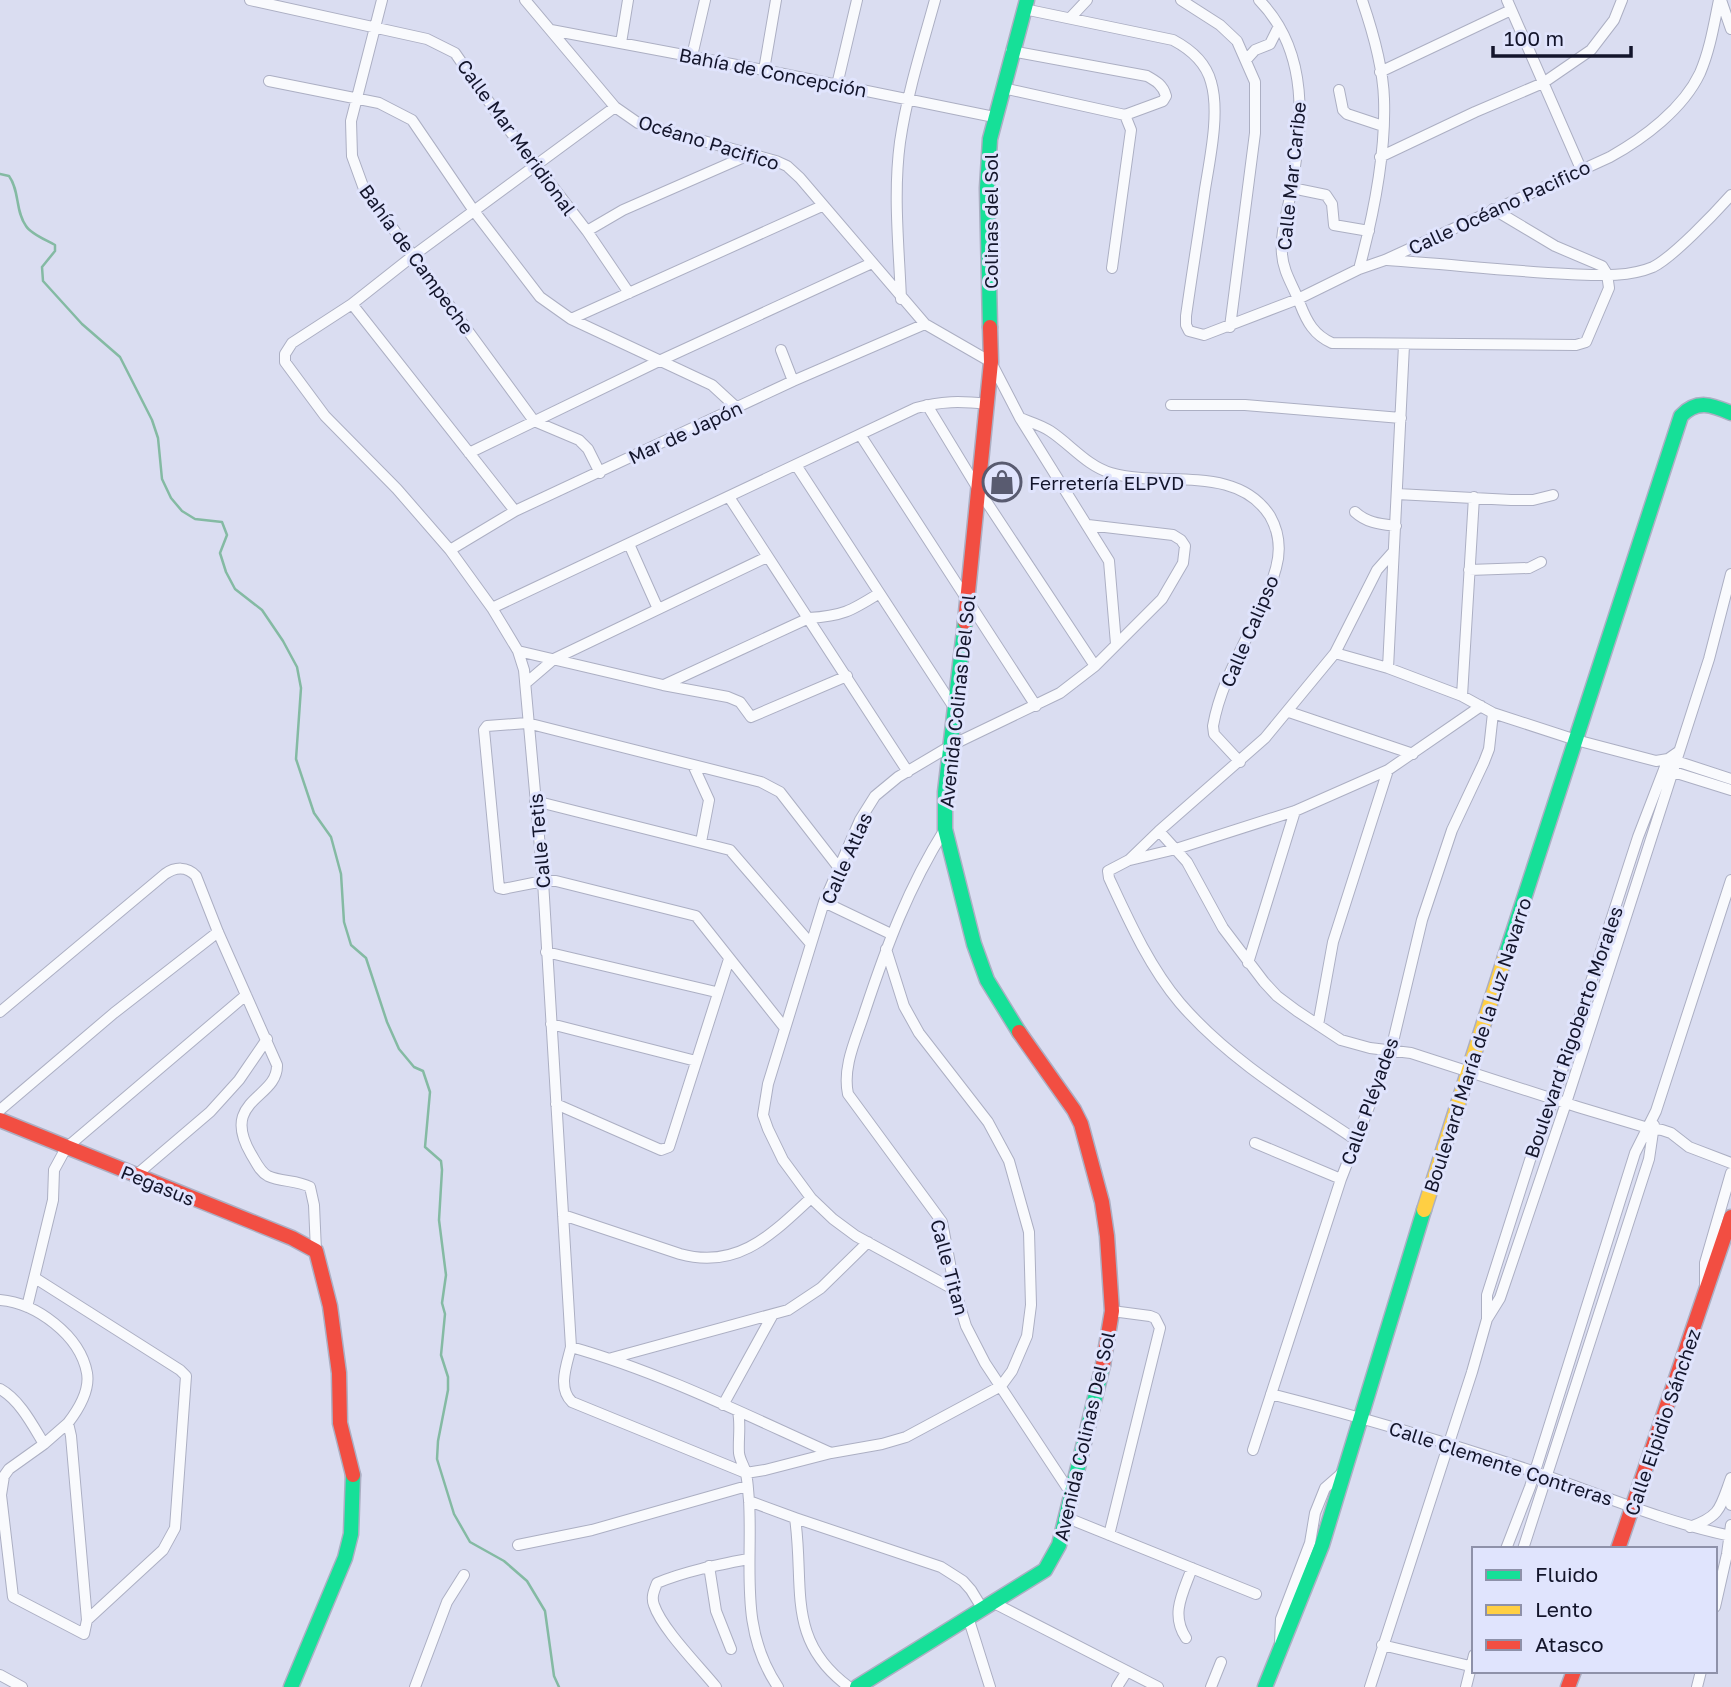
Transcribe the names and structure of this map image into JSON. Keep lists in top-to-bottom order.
{
  "streets": {
    "street": [
      "Bahía de Concepción",
      "Calle Mar Meridional",
      "Océano Pacifico",
      "Calle Mar Caribe",
      "Calle Océano Pacifico",
      "Colinas del Sol",
      "Bahía de Campeche",
      "Mar de Japón",
      "Calle Calipso",
      "Avenida Colinas Del Sol",
      "Calle Tetis",
      "Calle Atlas",
      "Boulevard Rigoberto Morales",
      "Boulevard María de la Luz Navarro",
      "Calle Pléyades",
      "Pegasus",
      "Calle Titan",
      "Calle Elpidio Sánchez",
      "Calle Clemente Contreras"
    ]
  },
  "crossings": [
    ["Bahía de Concepción", "Océano Pacifico"],
    ["Bahía de Concepción", "Colinas del Sol"],
    ["Calle Mar Meridional", "Bahía de Campeche"],
    ["Océano Pacifico", "Colinas del Sol"],
    ["Océano Pacifico", "Mar de Japón"],
    ["Calle Mar Caribe", "Calle Océano Pacifico"],
    ["Colinas del Sol", "Avenida Colinas Del Sol"],
    ["Mar de Japón", "Calle Tetis"],
    ["Avenida Colinas Del Sol", "Calle Atlas"],
    ["Avenida Colinas Del Sol", "Calle Titan"],
    ["Calle Atlas", "Calle Titan"],
    ["Boulevard Rigoberto Morales", "Calle Clemente Contreras"],
    ["Boulevard María de la Luz Navarro", "Calle Clemente Contreras"],
    ["Calle Pléyades", "Calle Clemente Contreras"],
    ["Calle Elpidio Sánchez", "Calle Clemente Contreras"]
  ],
  "places": {
    "shop": ["Ferretería ELPVD"]
  },
  "legend": ["Fluido", "Lento", "Atasco"],
  "scale_bar": "100 m"
}
